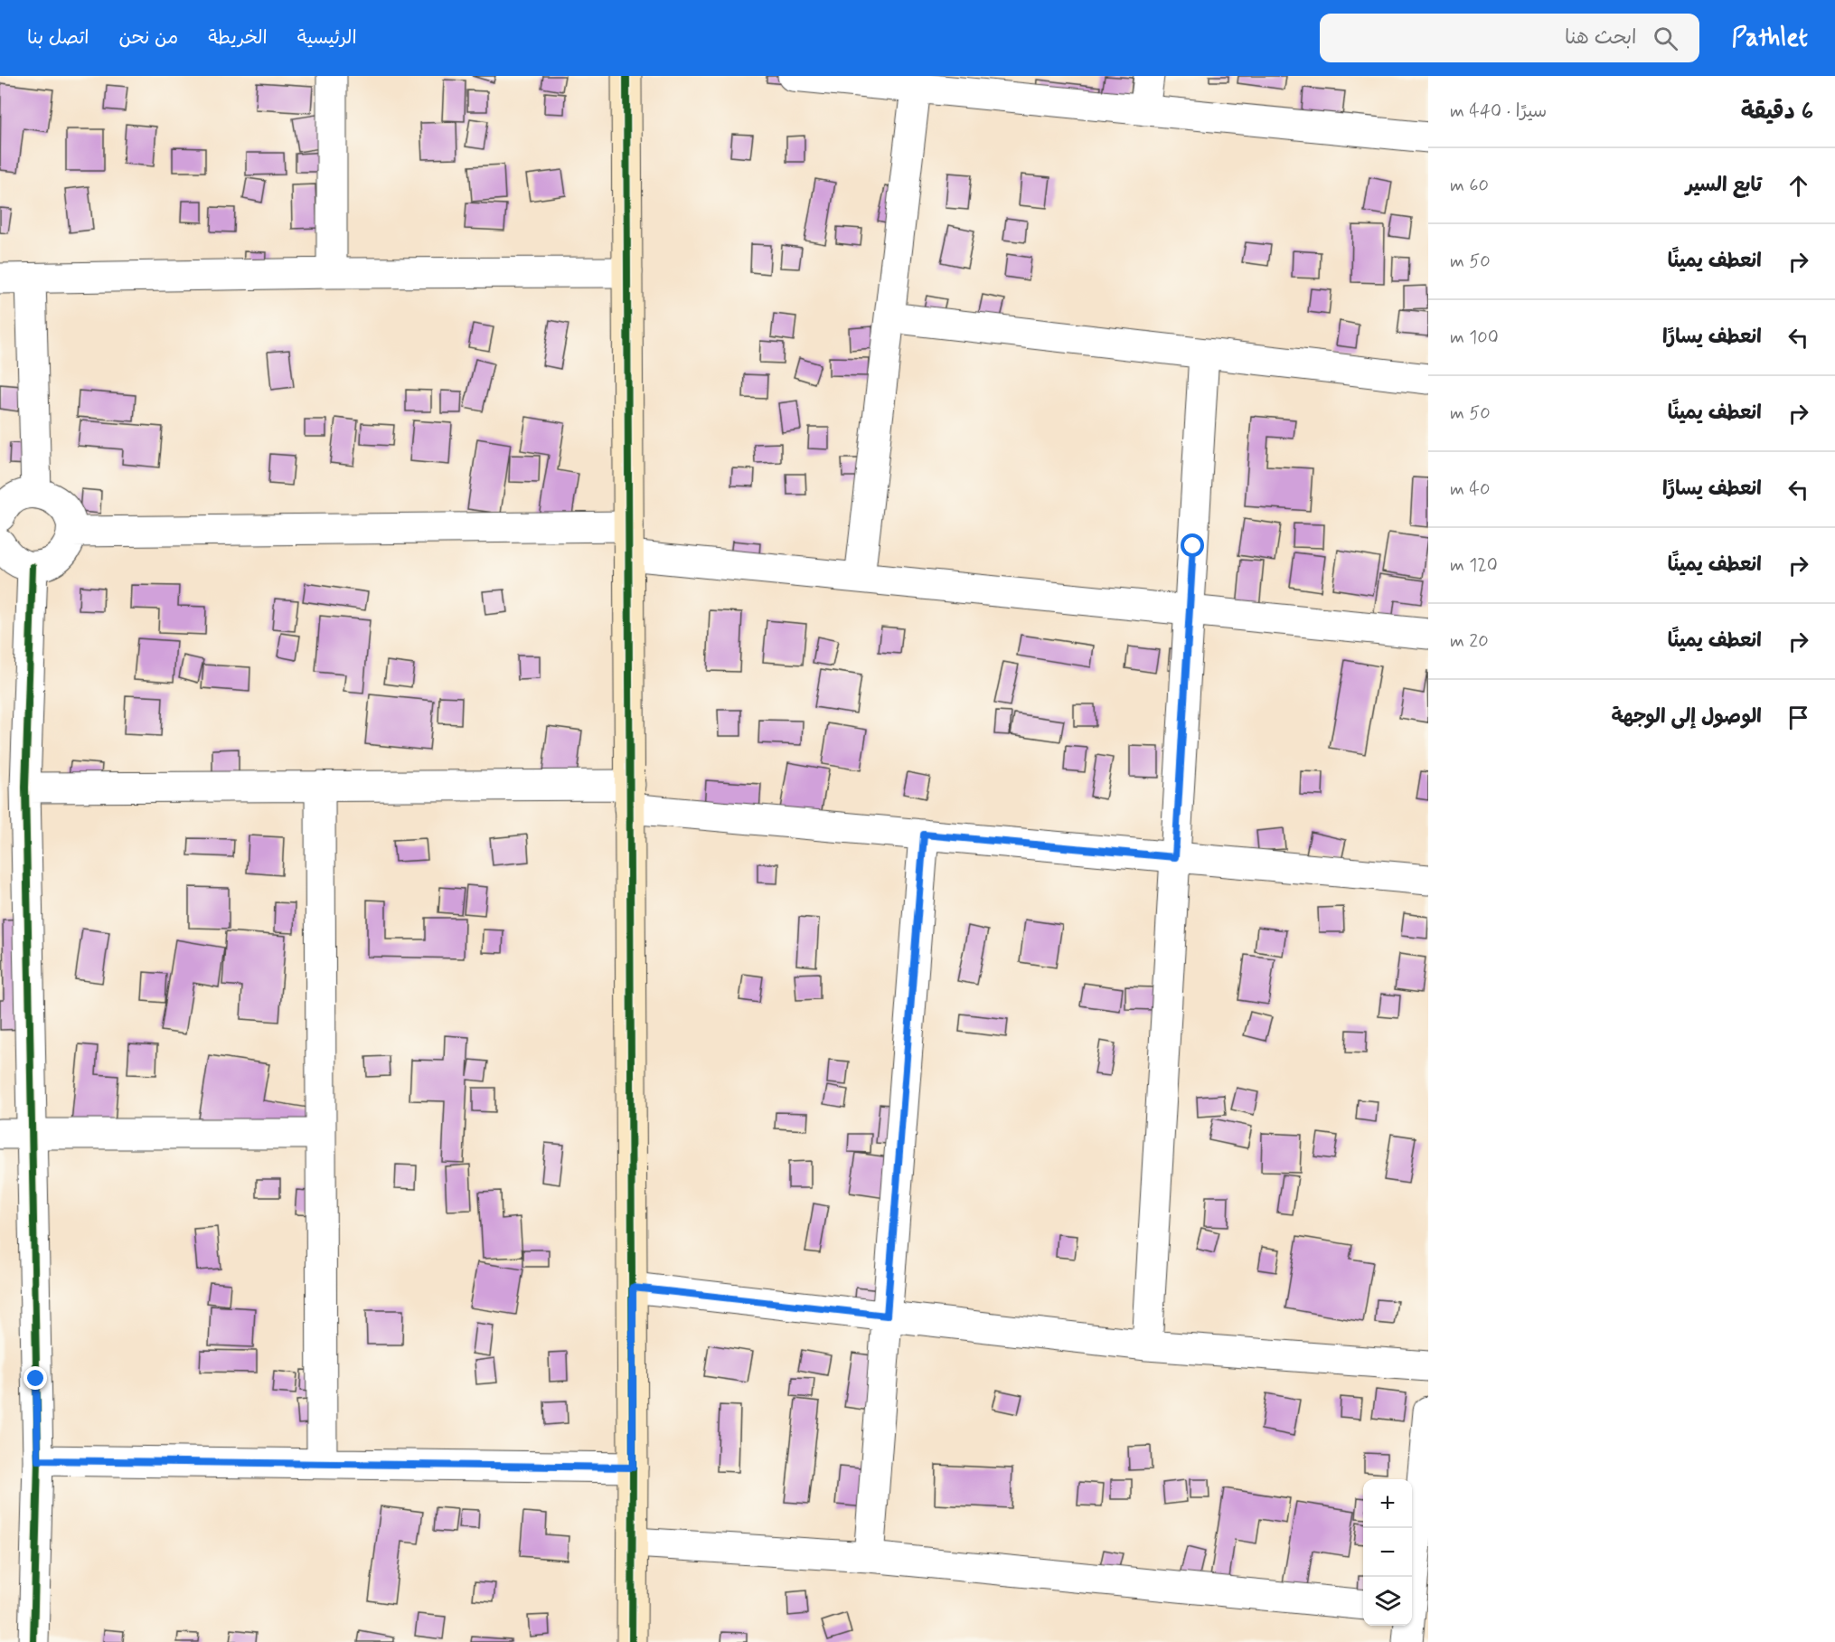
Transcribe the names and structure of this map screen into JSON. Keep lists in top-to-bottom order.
{
  "page": {
    "header": "Pathlet",
    "search": "ابحث هنا",
    "nav": [
      "الرئيسية",
      "الخريطة",
      "من نحن",
      "اتصل بنا"
    ],
    "heading": ["6 دقيقة", "سيرًا · 440 m"],
    "list": [
      ["تابع السير", "60 m"],
      ["انعطف يمينًا", "50 m"],
      ["انعطف يسارًا", "100 m"],
      ["انعطف يمينًا", "50 m"],
      ["انعطف يسارًا", "40 m"],
      ["انعطف يمينًا", "120 m"],
      ["انعطف يمينًا", "20 m"],
      "الوصول إلى الوجهة"
    ],
    "map_buttons": ["+", "−"]
  }
}
